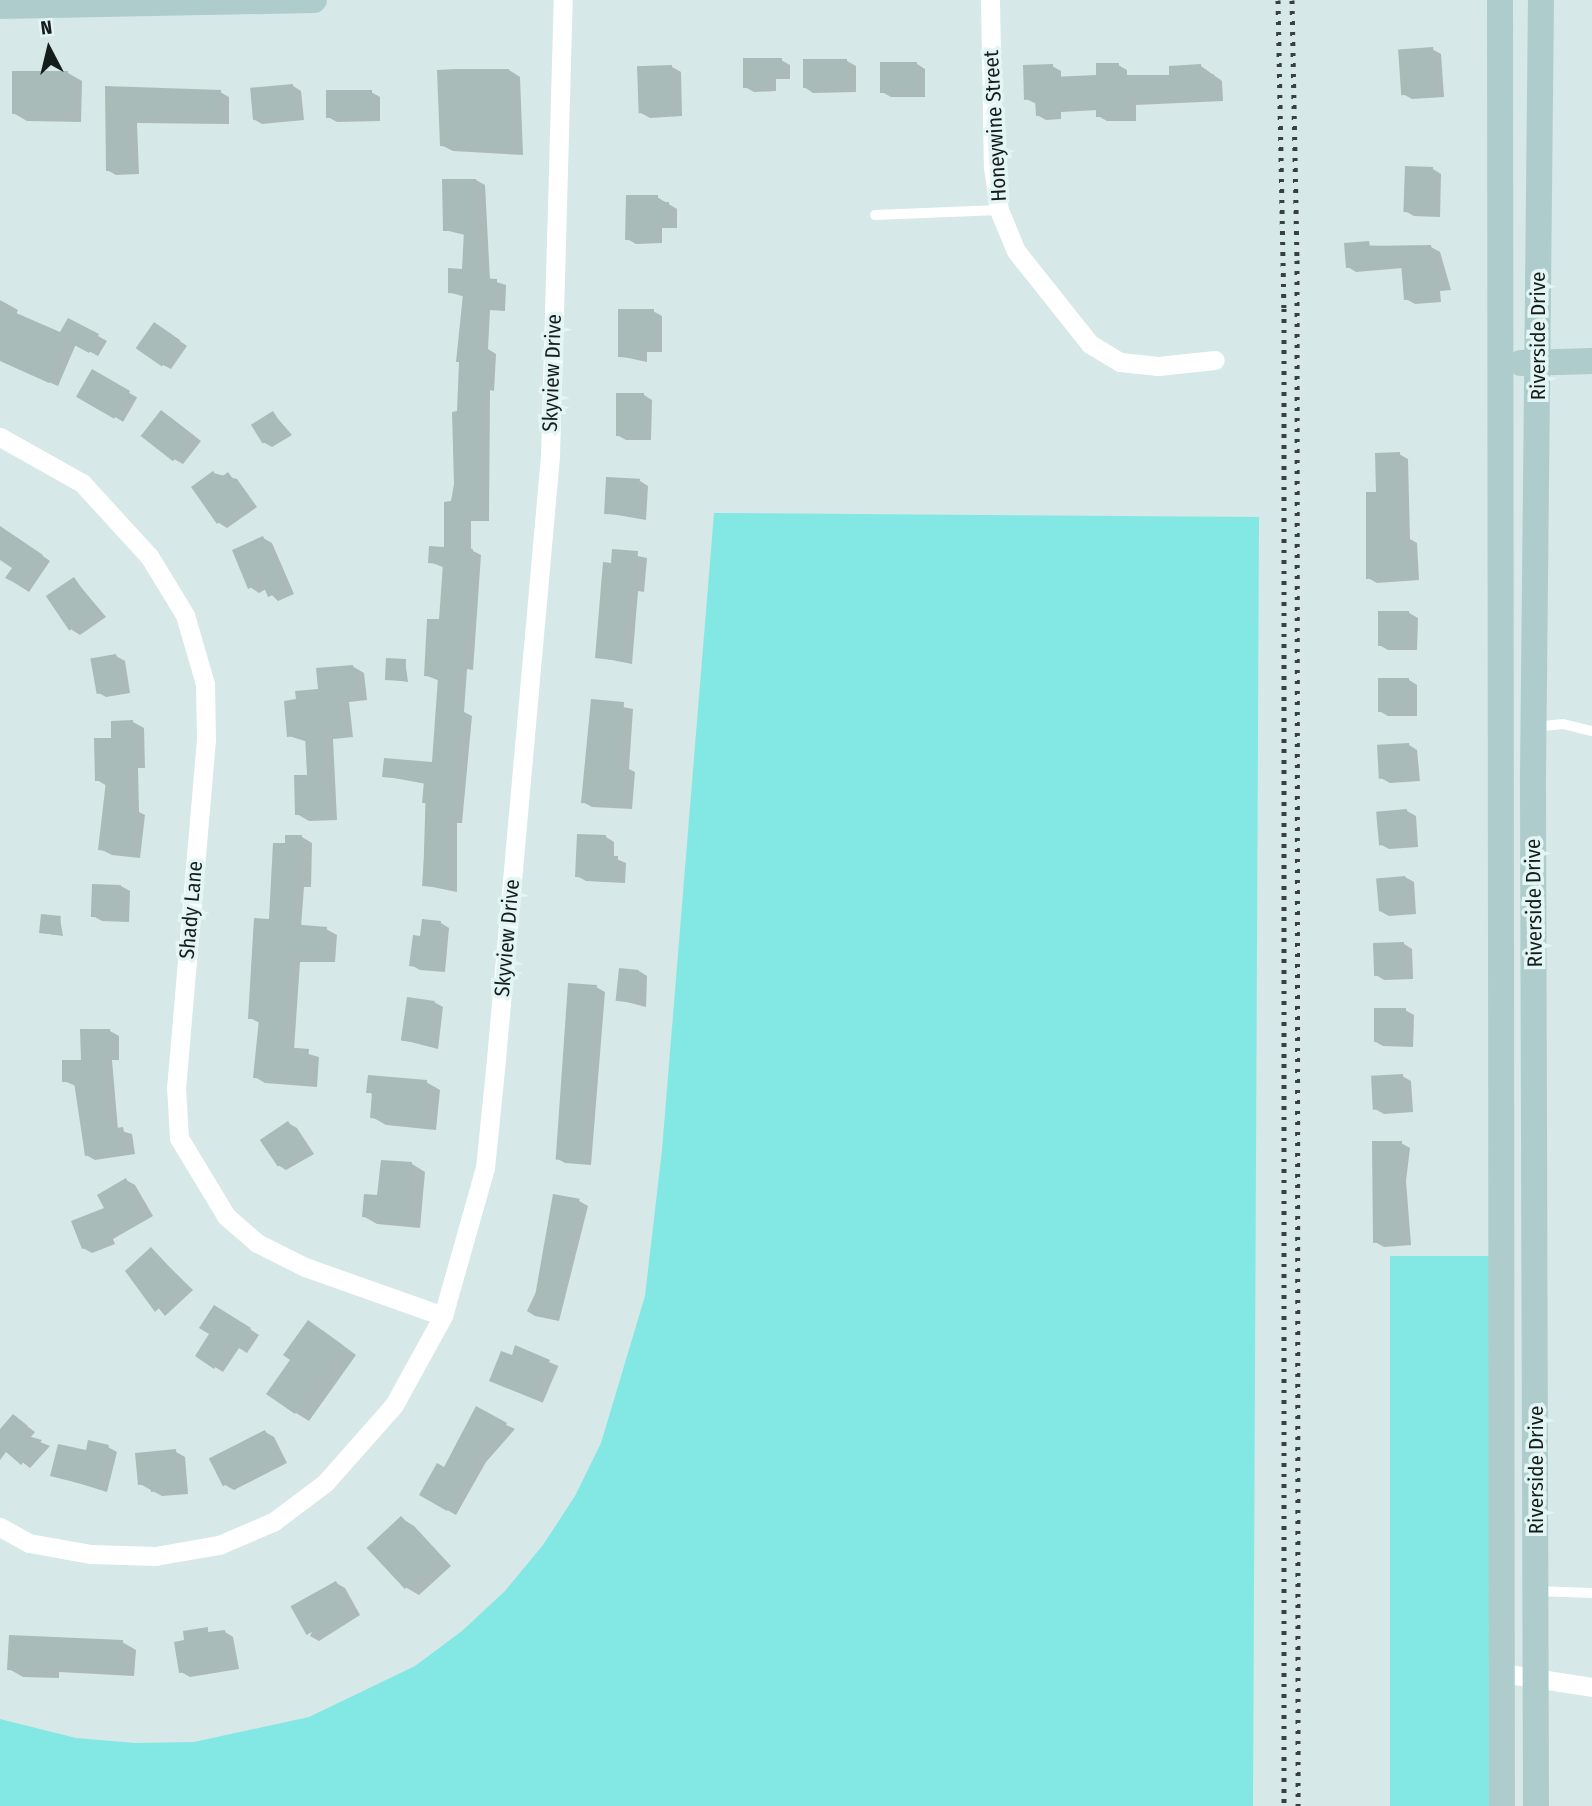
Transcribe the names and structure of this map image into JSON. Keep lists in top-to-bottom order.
{
  "streets": {
    "street": [
      "Honeywine Street",
      "Riverside Drive",
      "Skyview Drive",
      "Shady Lane"
    ]
  },
  "crossings": [
    ["Skyview Drive", "Shady Lane"]
  ],
  "north": "top"
}
